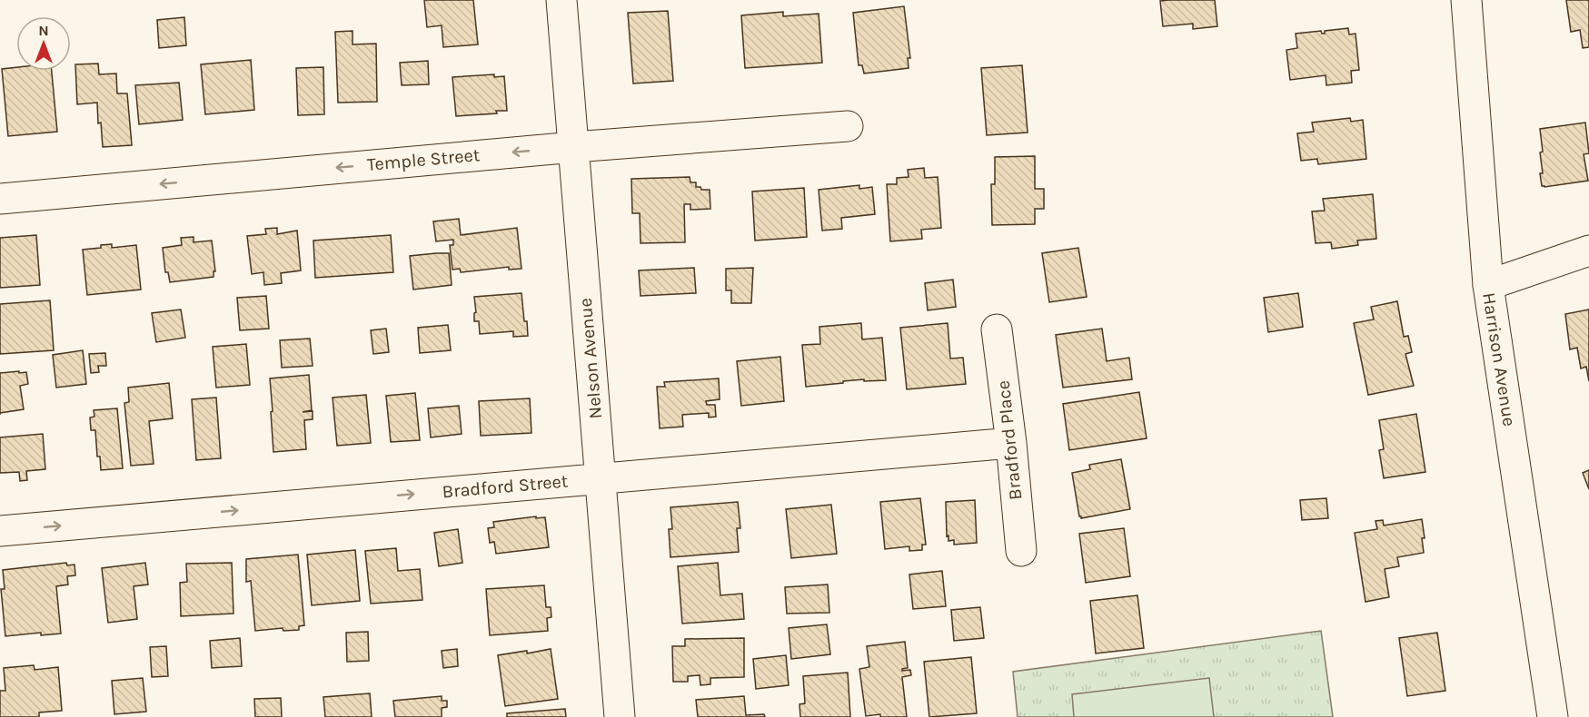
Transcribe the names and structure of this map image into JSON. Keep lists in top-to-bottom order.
{
  "streets": {
    "street": [
      "Temple Street",
      "Nelson Avenue",
      "Harrison Avenue",
      "Bradford Place",
      "Bradford Street"
    ]
  },
  "crossings": [
    ["Temple Street", "Nelson Avenue"],
    ["Nelson Avenue", "Bradford Street"],
    ["Bradford Place", "Bradford Street"]
  ],
  "one_way": ["Temple Street", "Bradford Street"],
  "north": "top"
}
